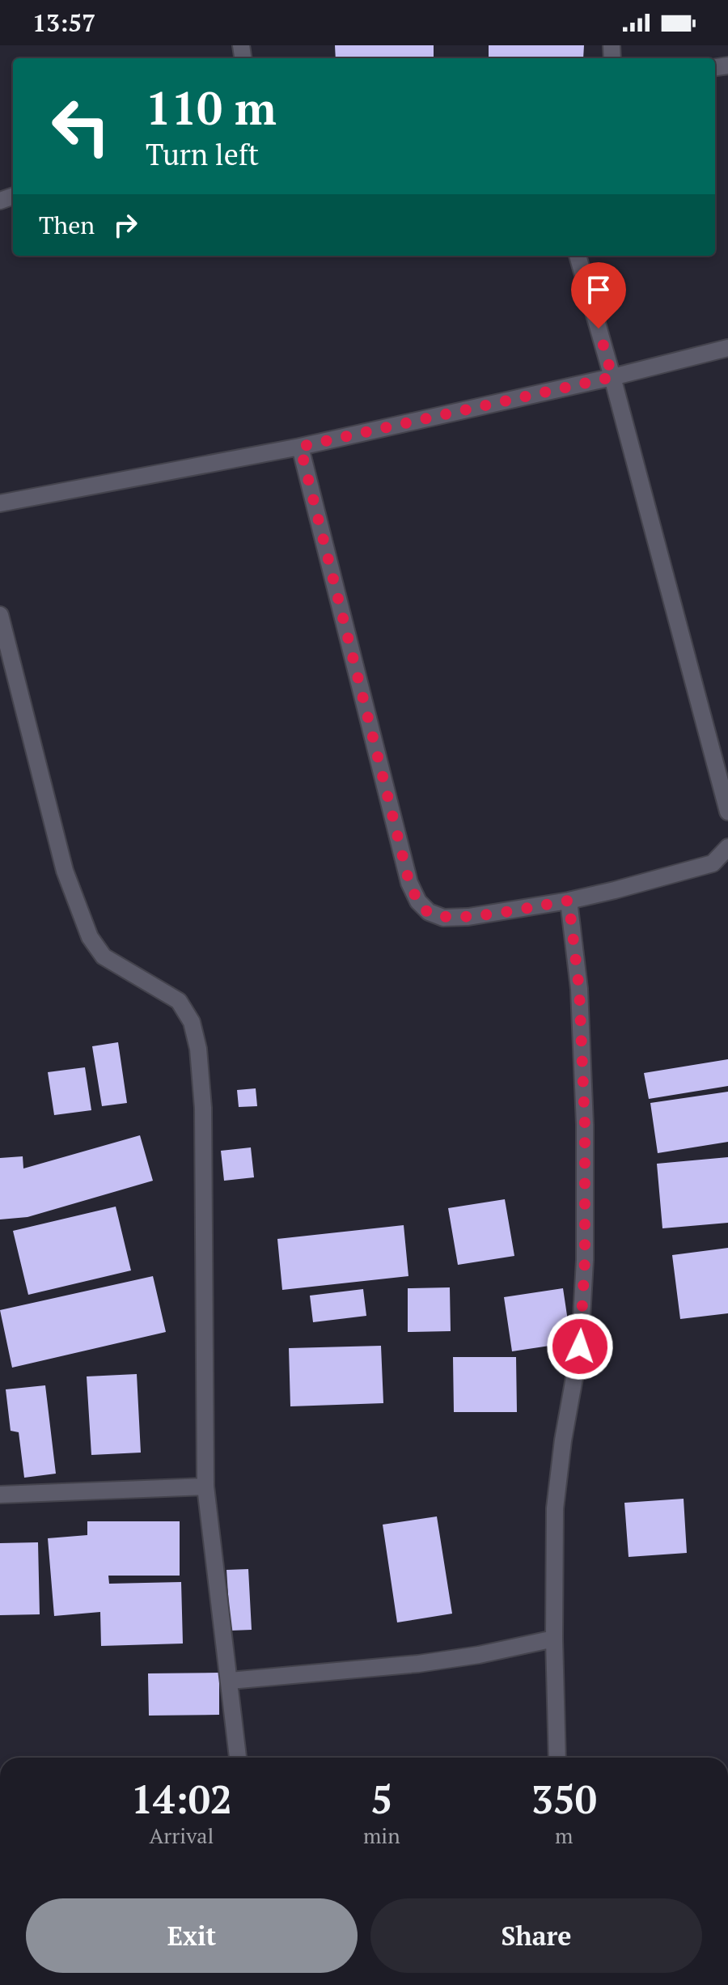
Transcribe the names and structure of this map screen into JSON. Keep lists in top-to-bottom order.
{
  "page": {
    "status": "13:57",
    "turn": ["110 m", "Turn left"],
    "then": "Then",
    "eta": [
      "14:02",
      "Arrival",
      "5",
      "min",
      "350",
      "m"
    ],
    "buttons": ["Exit", "Share"]
  }
}
